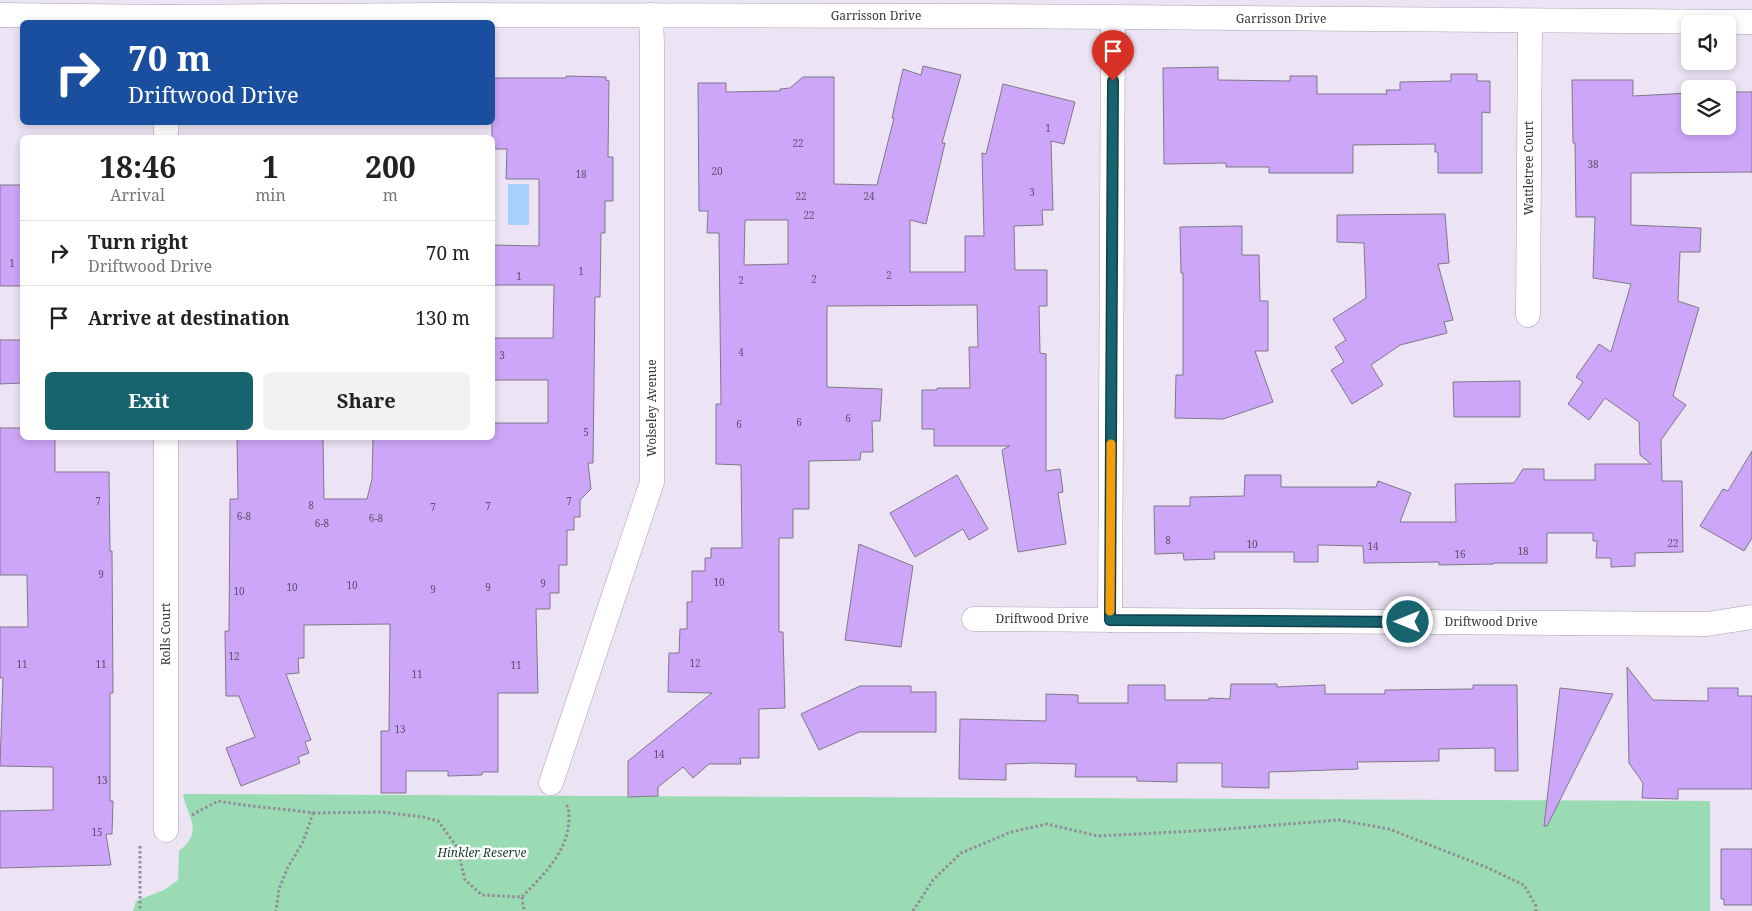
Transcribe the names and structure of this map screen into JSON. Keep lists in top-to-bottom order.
{
  "streets": {
    "street": [
      "Garrisson Drive",
      "Wattletree Court",
      "Wolseley Avenue",
      "Driftwood Drive",
      "Rolls Court"
    ]
  },
  "crossings": [
    ["Garrisson Drive", "Wattletree Court"],
    ["Garrisson Drive", "Wolseley Avenue"]
  ],
  "parks": ["Hinkler Reserve"],
  "house_numbers": [
    "1",
    "22",
    "38",
    "20",
    "18",
    "3",
    "22",
    "24",
    "22",
    "1",
    "1",
    "2",
    "1",
    "2",
    "2",
    "4",
    "3",
    "6",
    "6",
    "6",
    "5",
    "7",
    "7",
    "8",
    "7",
    "7",
    "6-8",
    "6-8",
    "6-8",
    "8",
    "22",
    "10",
    "14",
    "18",
    "16",
    "9",
    "10",
    "9",
    "10",
    "10",
    "9",
    "9",
    "10",
    "12",
    "12",
    "11",
    "11",
    "11",
    "11",
    "13",
    "14",
    "13",
    "15"
  ],
  "page": {
    "turn": ["70 m", "Driftwood Drive"],
    "eta": [
      "18:46",
      "Arrival",
      "1",
      "min",
      "200",
      "m"
    ],
    "list": [
      {
        "name": "Turn right",
        "note": "Driftwood Drive",
        "value": "70 m"
      },
      {
        "name": "Arrive at destination",
        "value": "130 m"
      }
    ],
    "buttons": ["Exit", "Share"]
  }
}
